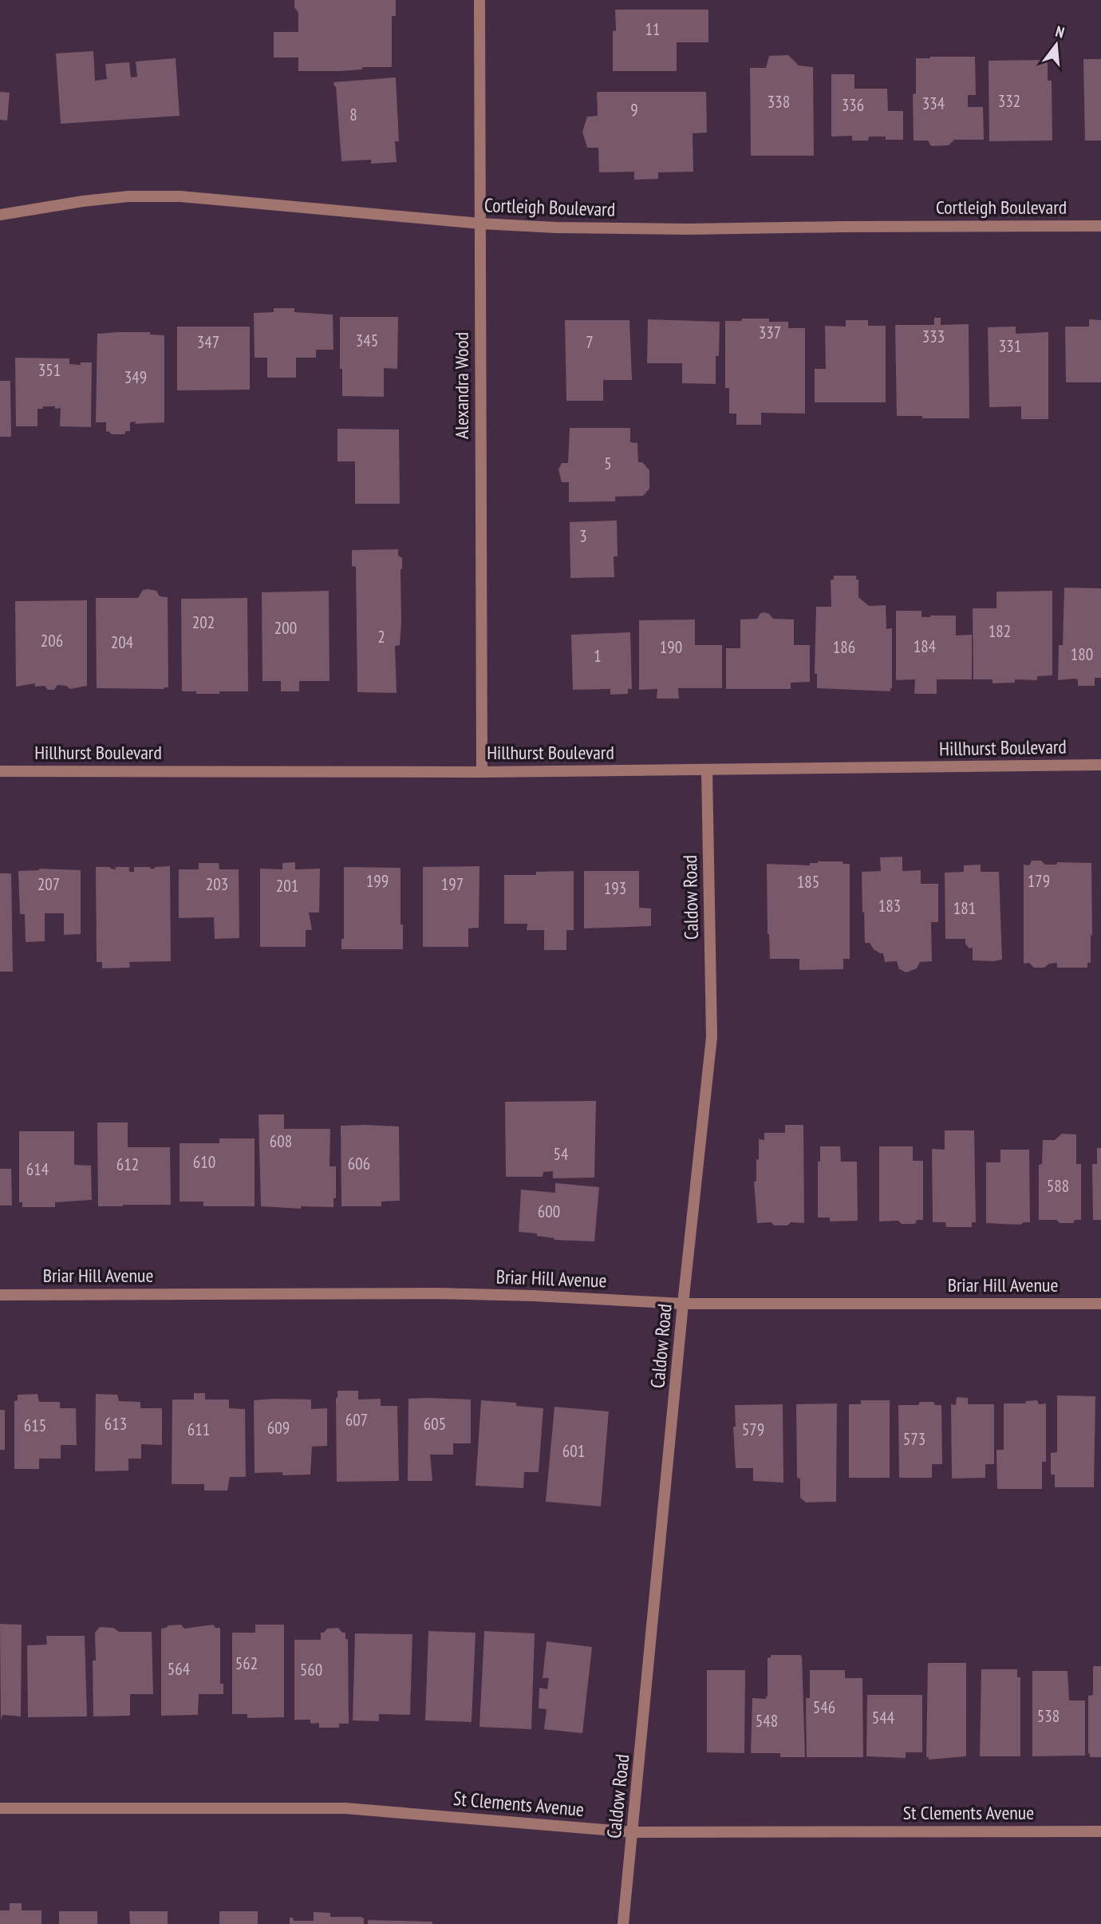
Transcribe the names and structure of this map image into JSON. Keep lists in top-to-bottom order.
{
  "streets": {
    "street": [
      "Cortleigh Boulevard",
      "Alexandra Wood",
      "Hillhurst Boulevard",
      "Caldow Road",
      "Briar Hill Avenue",
      "St Clements Avenue"
    ]
  },
  "crossings": [
    ["Cortleigh Boulevard", "Alexandra Wood"],
    ["Alexandra Wood", "Hillhurst Boulevard"],
    ["Hillhurst Boulevard", "Caldow Road"],
    ["Caldow Road", "Briar Hill Avenue"],
    ["Caldow Road", "St Clements Avenue"]
  ],
  "house_numbers": [
    "11",
    "332",
    "338",
    "334",
    "336",
    "9",
    "8",
    "337",
    "333",
    "345",
    "347",
    "7",
    "331",
    "351",
    "349",
    "5",
    "3",
    "202",
    "200",
    "182",
    "2",
    "206",
    "204",
    "184",
    "190",
    "186",
    "180",
    "1",
    "199",
    "179",
    "185",
    "207",
    "203",
    "197",
    "201",
    "193",
    "183",
    "181",
    "608",
    "54",
    "610",
    "606",
    "612",
    "614",
    "588",
    "600",
    "607",
    "613",
    "605",
    "615",
    "609",
    "611",
    "579",
    "573",
    "601",
    "562",
    "564",
    "560",
    "546",
    "538",
    "544",
    "548"
  ],
  "north": "top"
}
